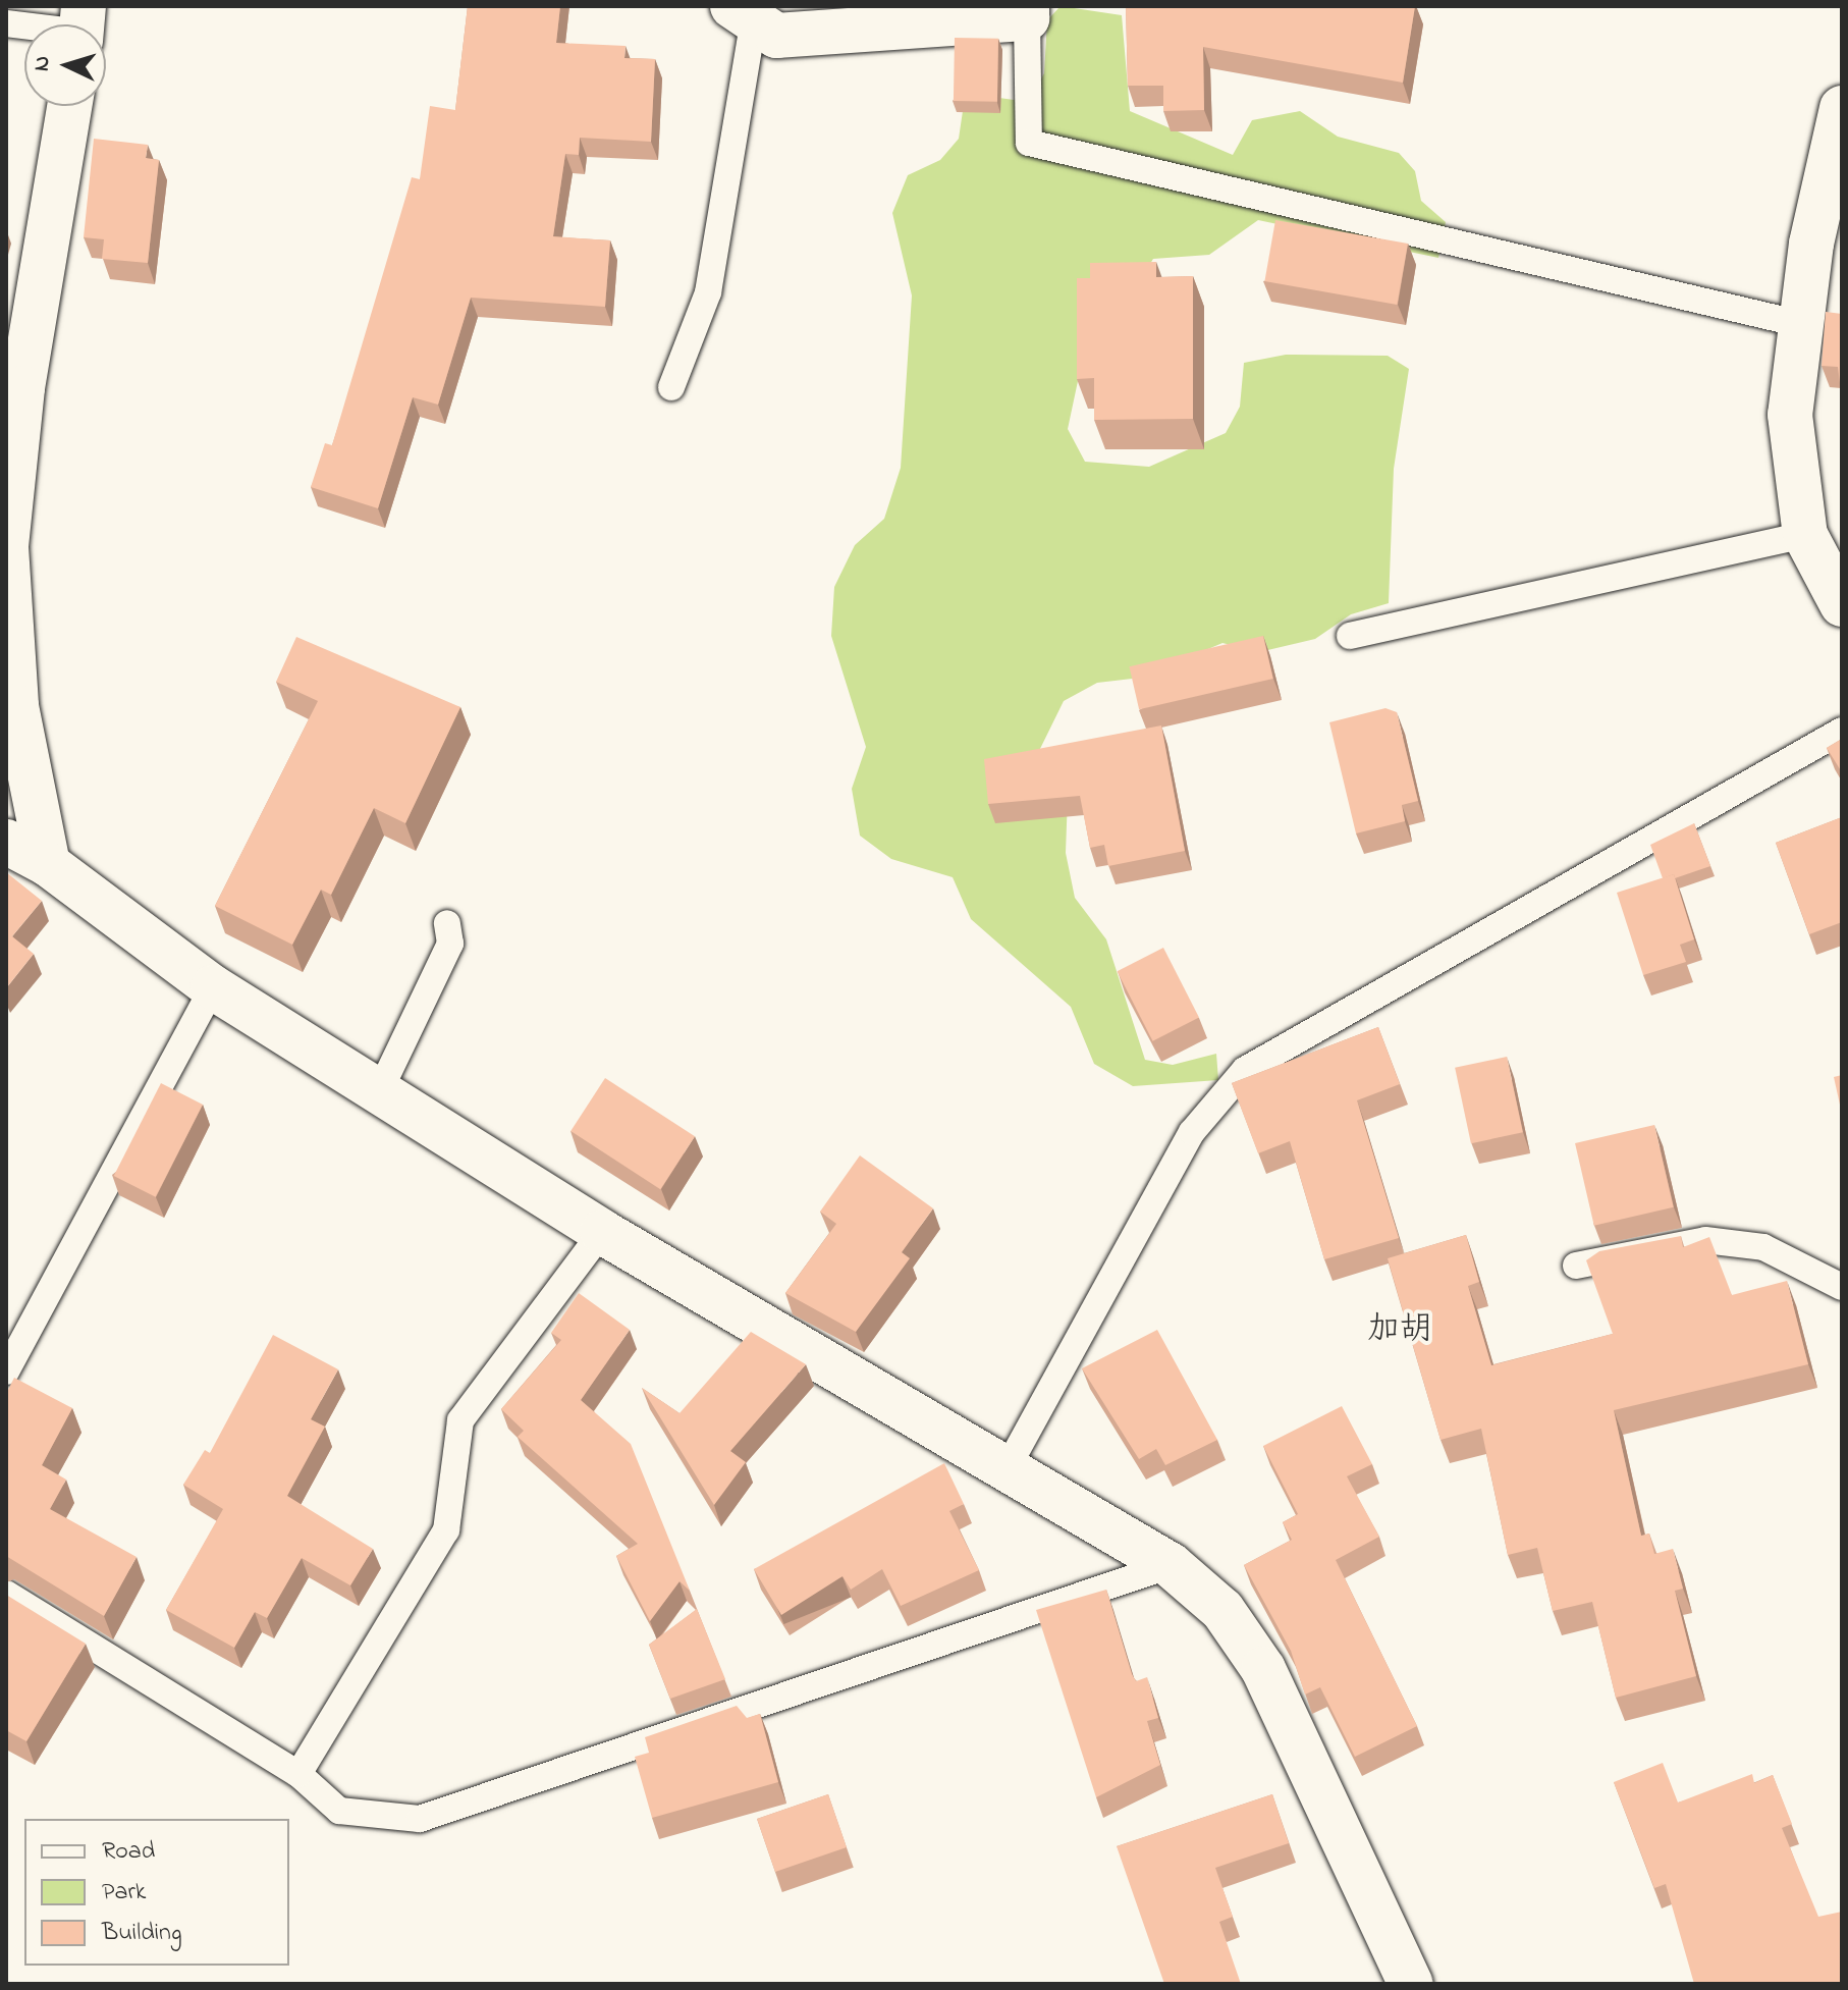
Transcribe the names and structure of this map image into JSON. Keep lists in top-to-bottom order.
{
  "districts": ["加胡"],
  "legend": ["Road", "Park", "Building"],
  "north": "left"
}
